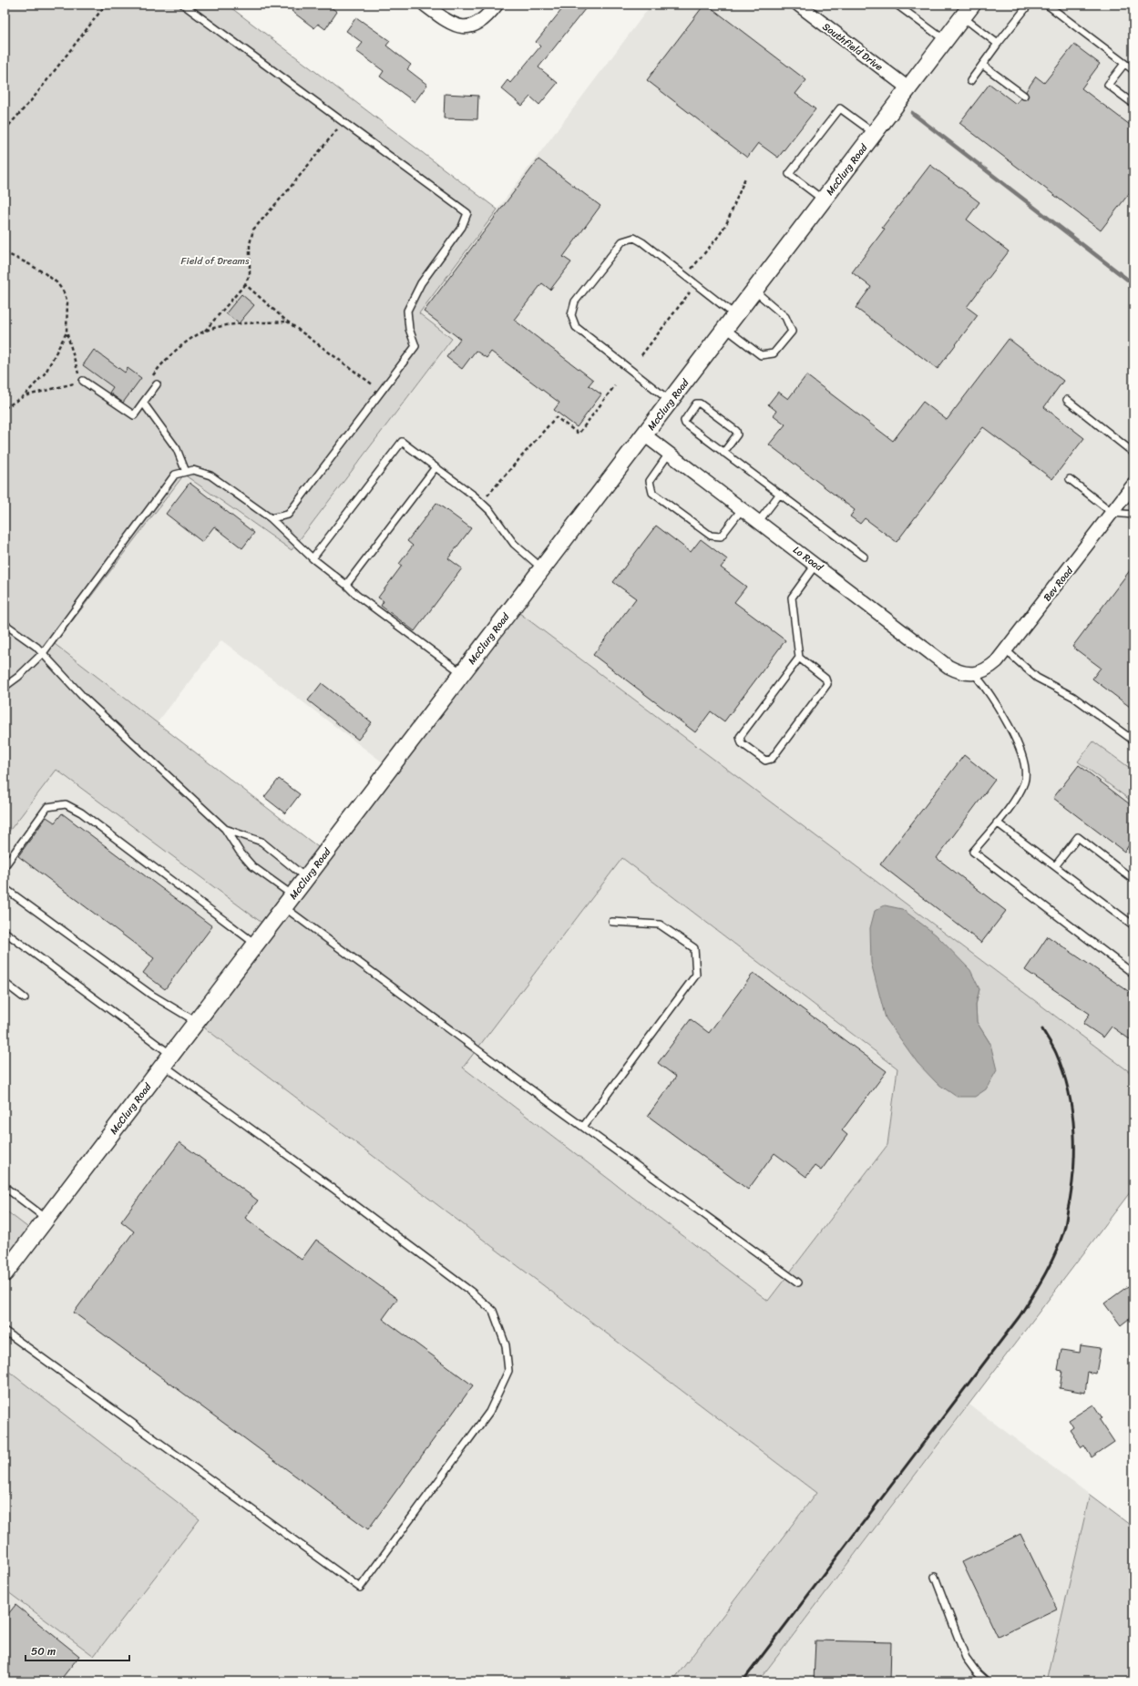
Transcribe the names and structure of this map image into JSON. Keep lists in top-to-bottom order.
{
  "streets": {
    "street": [
      "Southfield Drive",
      "McClurg Road",
      "Lo Road",
      "Bev Road"
    ]
  },
  "crossings": [
    ["Southfield Drive", "McClurg Road"],
    ["McClurg Road", "Lo Road"],
    ["Lo Road", "Bev Road"]
  ],
  "parks": ["Field of Dreams"],
  "scale_bar": "50 m"
}
